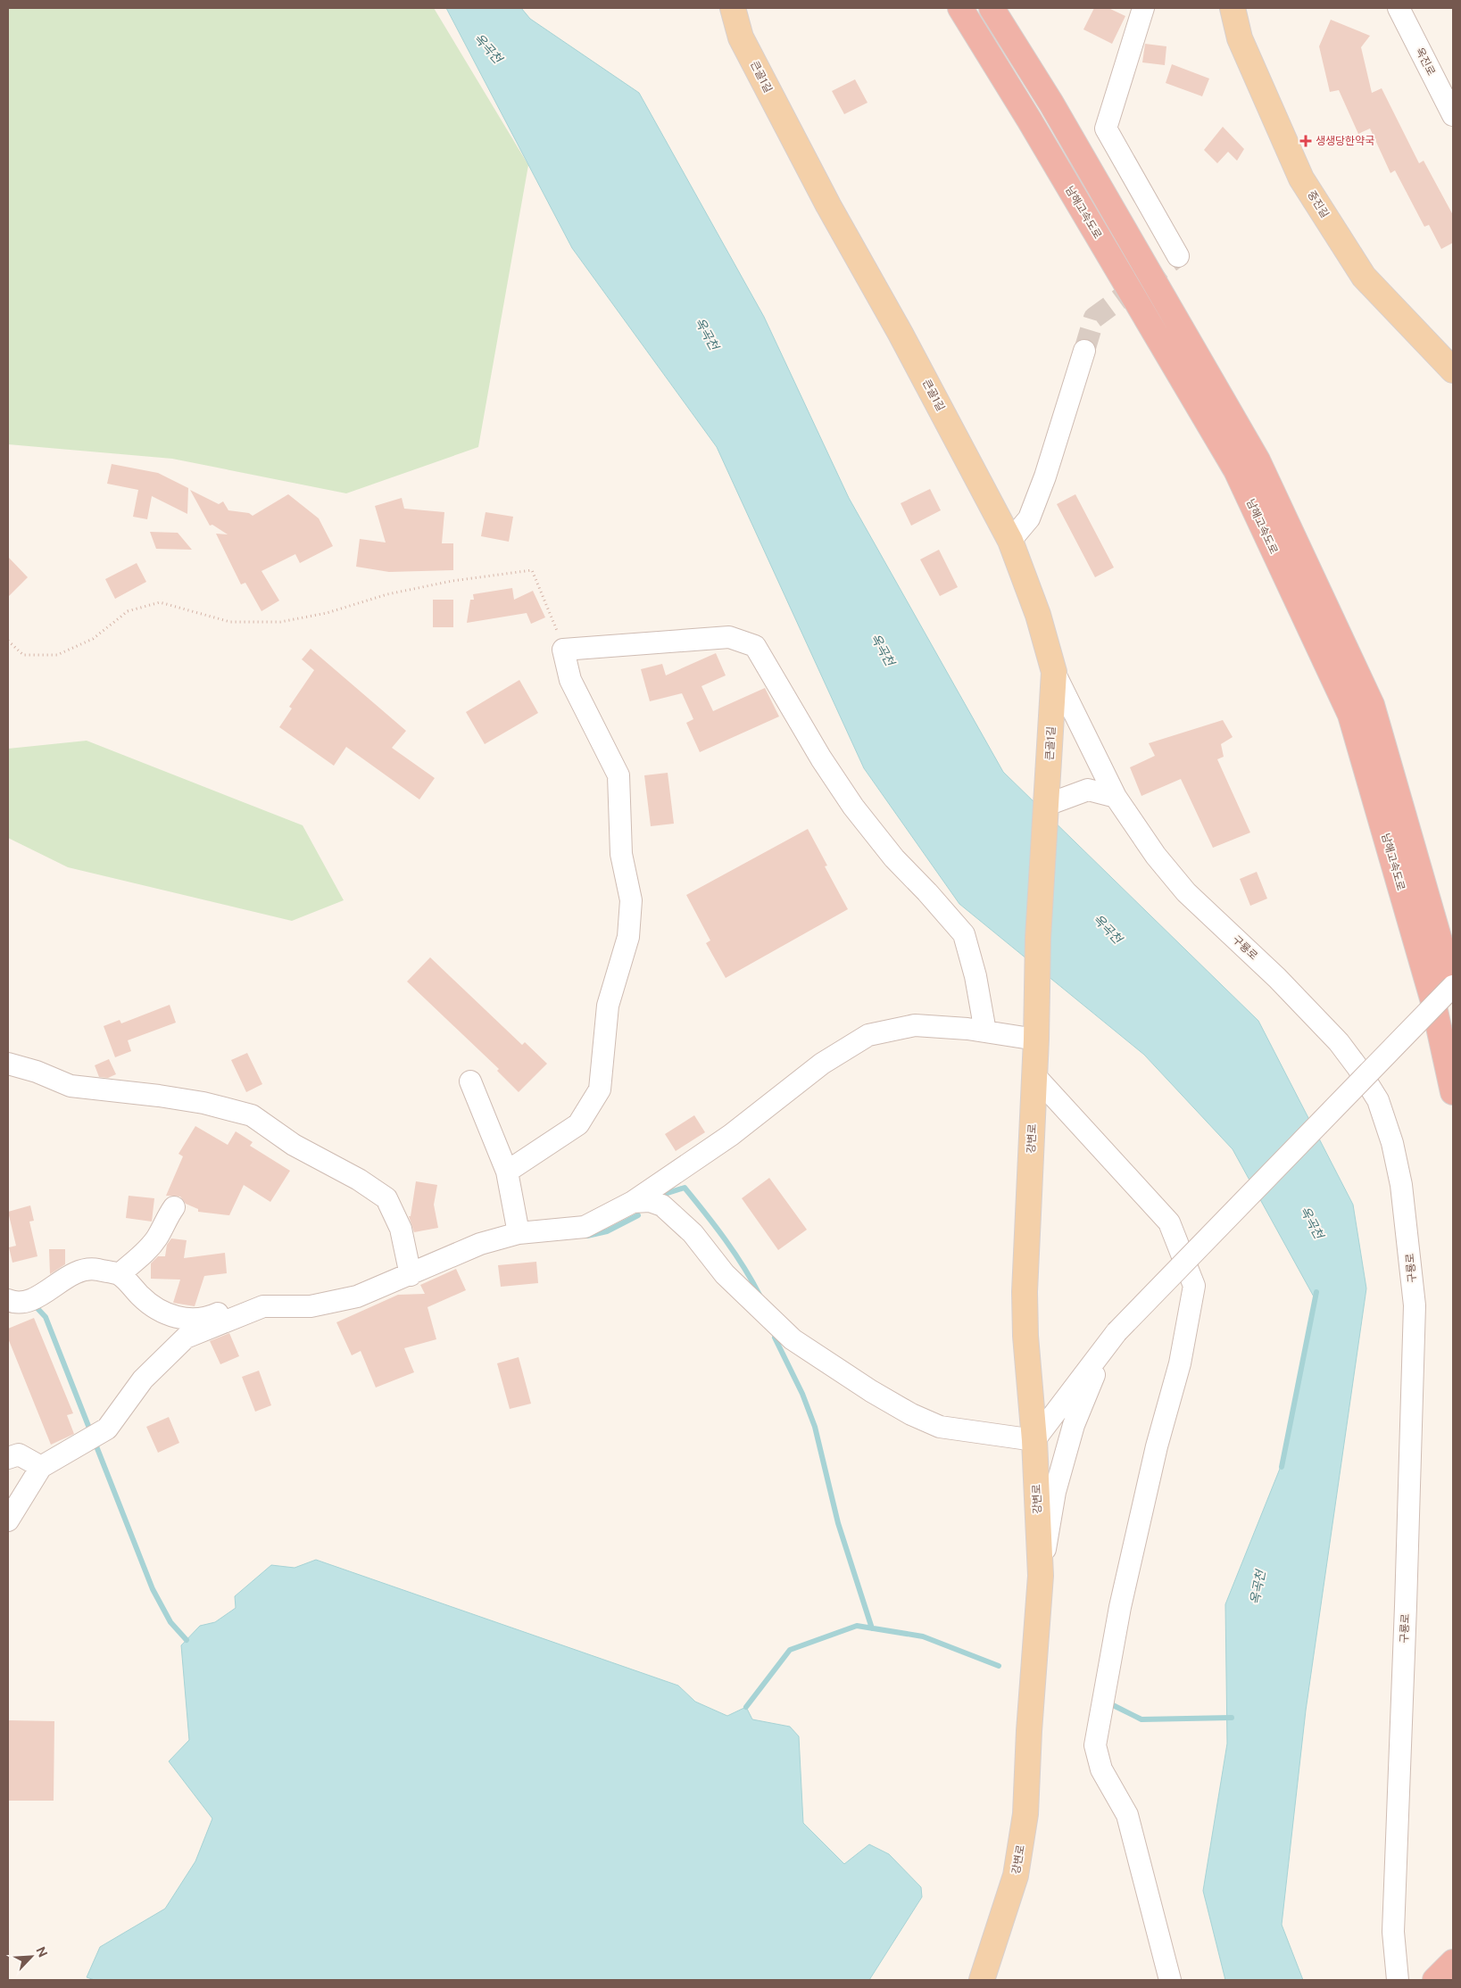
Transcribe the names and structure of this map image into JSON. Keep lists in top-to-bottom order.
{
  "streets": {
    "highway": ["남해고속도로"],
    "main road": ["큰골1길", "중진길", "강변로"],
    "street": ["옥진로", "구룡로"]
  },
  "crossings": [
    ["큰골1길", "구룡로"],
    ["큰골1길", "강변로"]
  ],
  "water": ["옥곡천"],
  "places": {
    "health": ["생생당한약국"]
  },
  "north": "top right"
}
